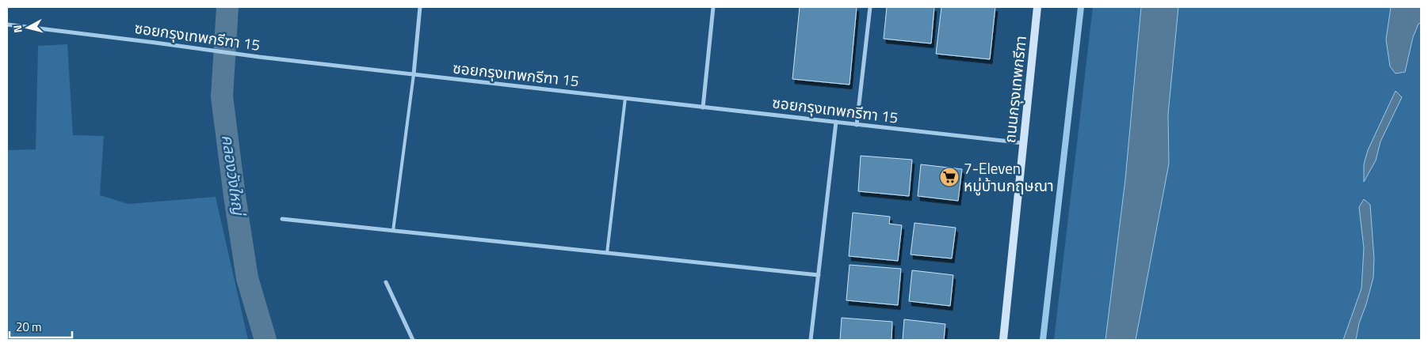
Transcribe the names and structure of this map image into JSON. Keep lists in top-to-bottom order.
{
  "streets": {
    "main road": ["ถนนกรุงเทพกรีฑา"],
    "street": ["ซอยกรุงเทพกรีฑา 15"]
  },
  "crossings": [
    ["ซอยกรุงเทพกรีฑา 15", "ถนนกรุงเทพกรีฑา"]
  ],
  "water": ["คลองวังใหญ่"],
  "places": {
    "supermarket": ["7-Eleven หมู่บ้านกฤษณา"]
  },
  "scale_bar": "20 m",
  "north": "left"
}
